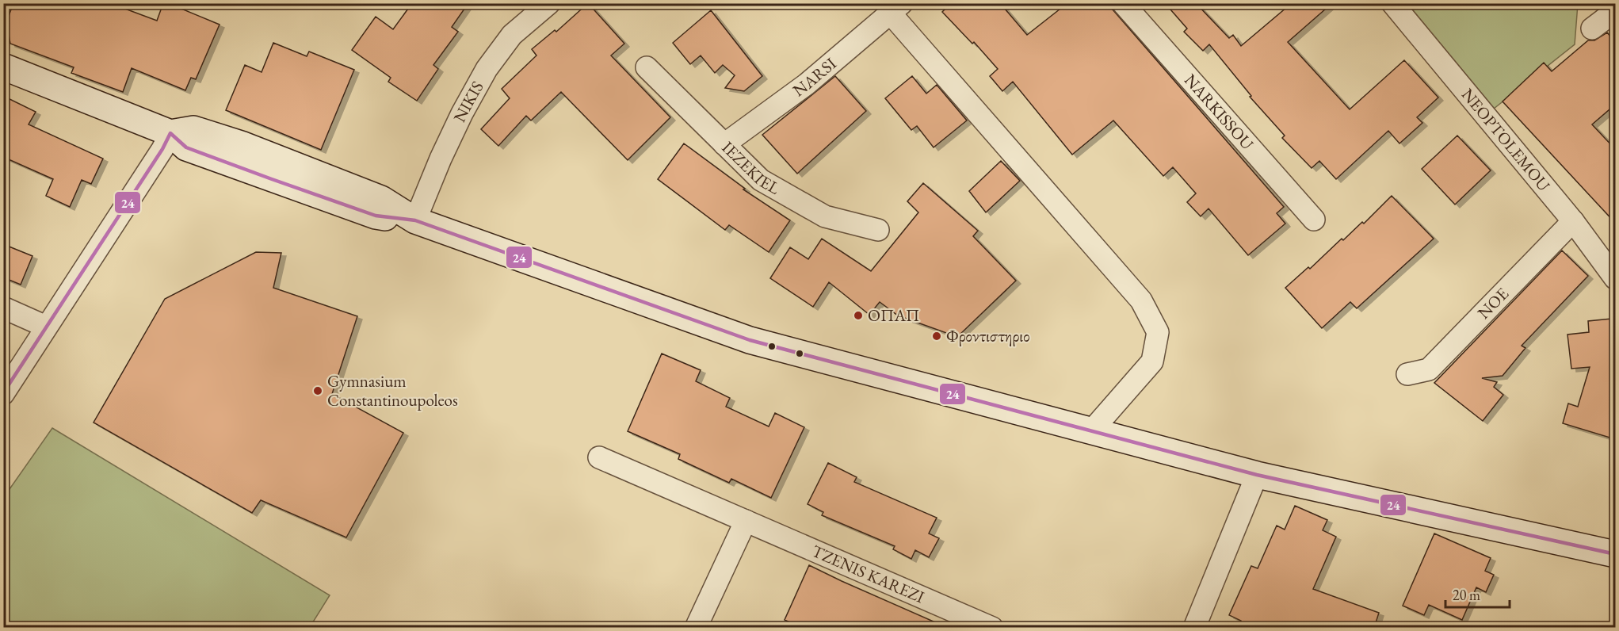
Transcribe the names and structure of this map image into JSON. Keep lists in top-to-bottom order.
{
  "streets": {
    "street": [
      "NARSI",
      "NIKIS",
      "NARKISSOU",
      "NEOPTOLEMOU",
      "IEZEKIEL",
      "NOE",
      "TZENIS KAREZI"
    ]
  },
  "crossings": [
    ["NARSI", "IEZEKIEL"],
    ["NEOPTOLEMOU", "NOE"]
  ],
  "places": ["ΟΠΑΠ", "Φροντιστηριο", "Gymnasium Constantinoupoleos"],
  "lines": ["transit line 24"],
  "scale_bar": "20 m"
}
